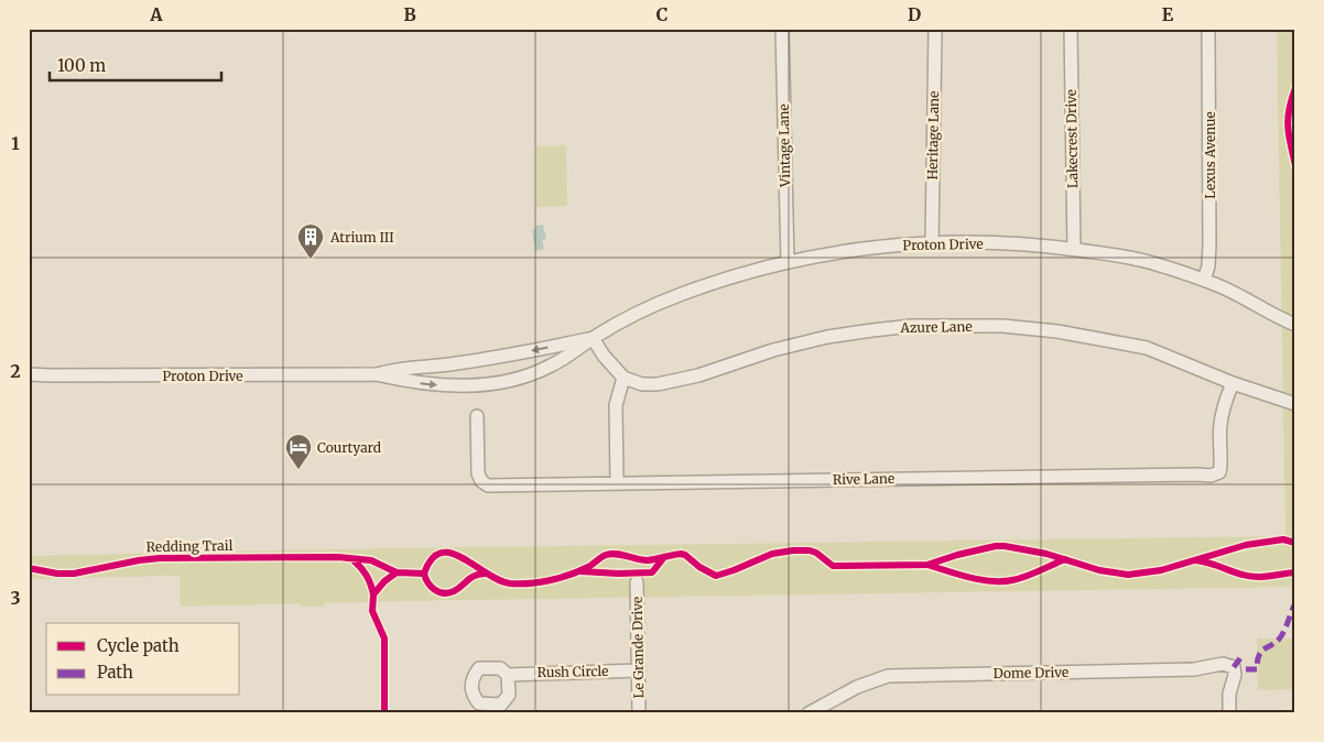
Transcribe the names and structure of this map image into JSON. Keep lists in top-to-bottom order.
{
  "streets": {
    "street": [
      "Heritage Lane",
      "Lakecrest Drive",
      "Vintage Lane",
      "Lexus Avenue",
      "Proton Drive",
      "Azure Lane",
      "Rive Lane",
      "Le Grande Drive",
      "Rush Circle",
      "Dome Drive"
    ],
    "cycle path": ["Redding Trail"]
  },
  "crossings": [
    ["Heritage Lane", "Proton Drive"],
    ["Lakecrest Drive", "Proton Drive"],
    ["Vintage Lane", "Proton Drive"],
    ["Lexus Avenue", "Proton Drive"],
    ["Azure Lane", "Rive Lane"],
    ["Le Grande Drive", "Rush Circle"]
  ],
  "places": {
    "building": ["Atrium III"],
    "hotel": ["Courtyard"]
  },
  "legend": ["Cycle path", "Path"],
  "scale_bar": "100 m",
  "grid": {
    "columns": [
      "A",
      "B",
      "C",
      "D",
      "E"
    ],
    "rows": ["1", "2", "3"]
  }
}
